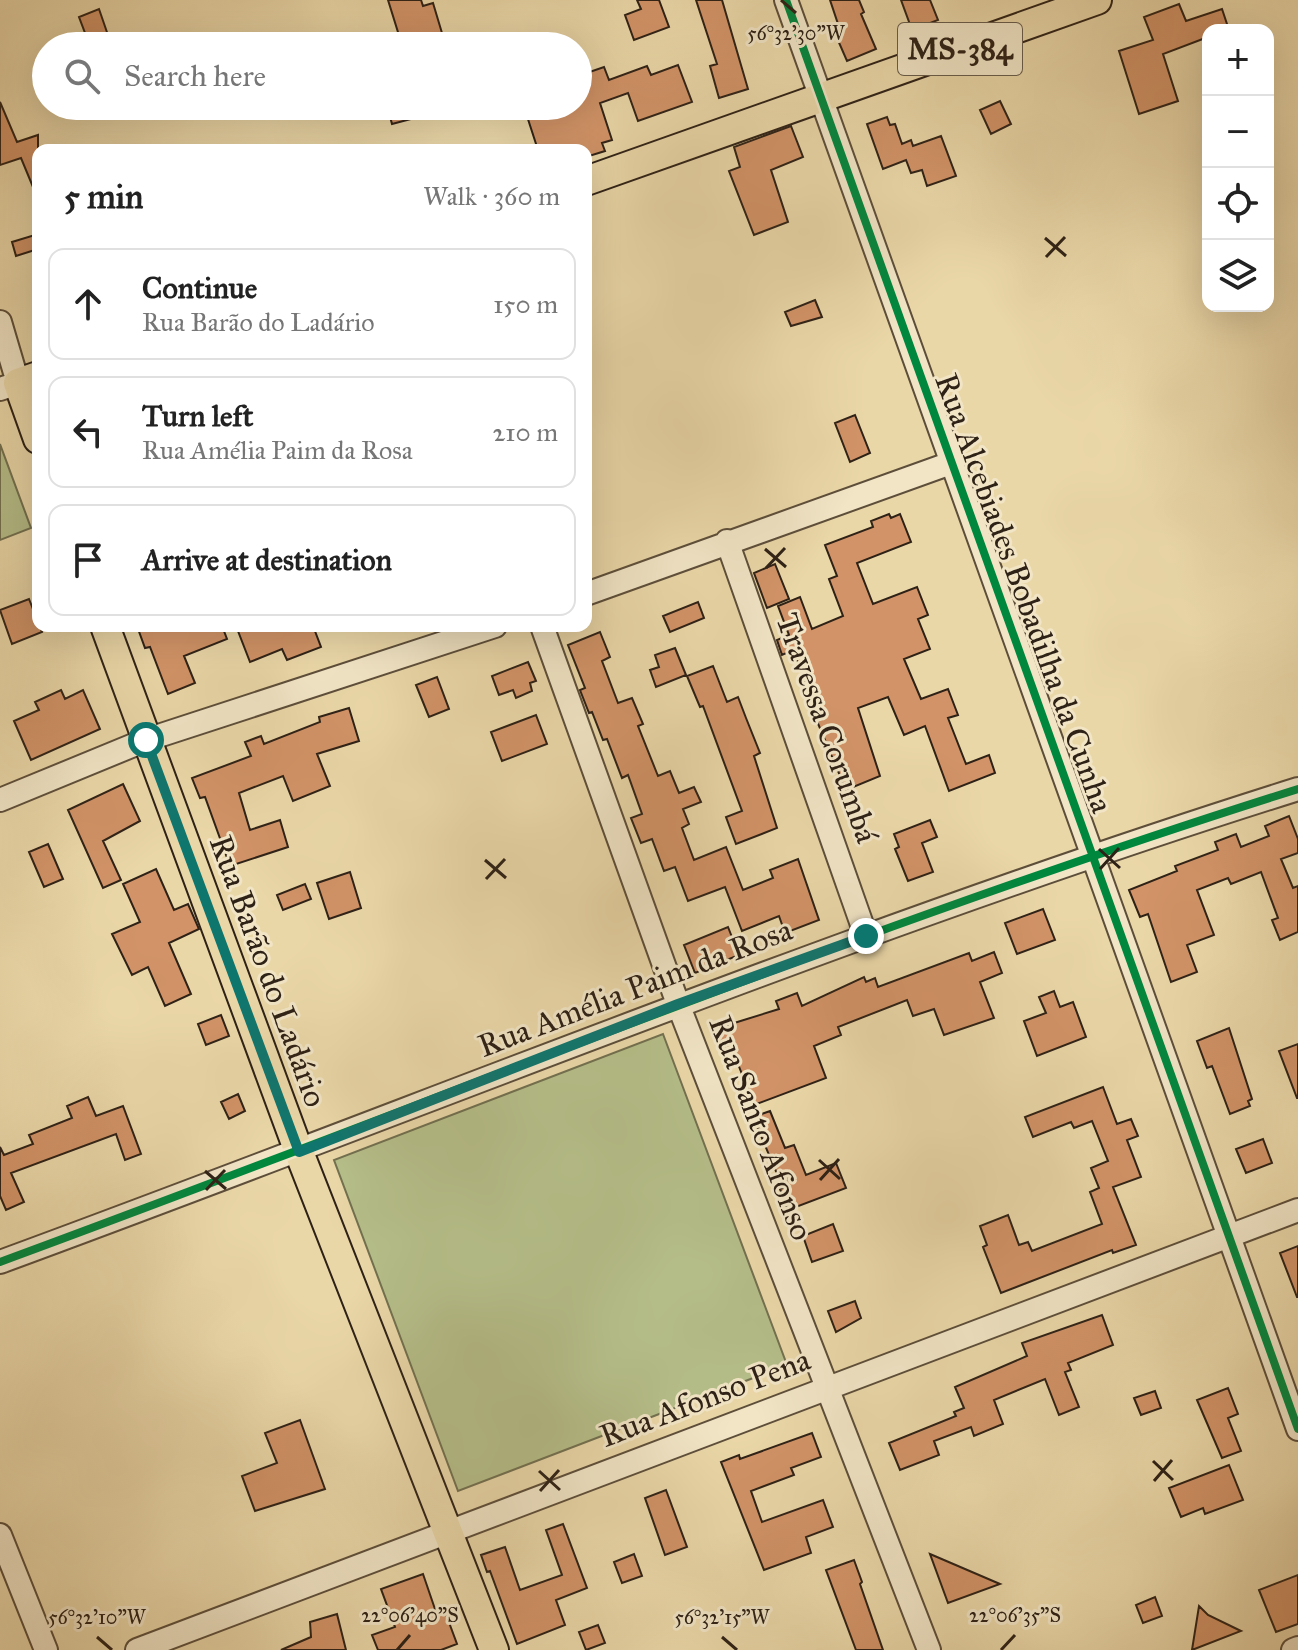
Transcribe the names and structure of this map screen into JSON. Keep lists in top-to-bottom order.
{
  "streets": {
    "main road": ["MS-384", "Rua Barão do Ladário"],
    "street": [
      "Rua Alcebiades Bobadilha da Cunha",
      "Travessa Corumbá",
      "Rua Amélia Paim da Rosa",
      "Rua Santo Afonso",
      "Rua Afonso Pena"
    ]
  },
  "crossings": [
    ["MS-384", "Rua Alcebiades Bobadilha da Cunha"],
    ["Rua Alcebiades Bobadilha da Cunha", "Rua Amélia Paim da Rosa"],
    ["Rua Alcebiades Bobadilha da Cunha", "Rua Afonso Pena"],
    ["Travessa Corumbá", "Rua Amélia Paim da Rosa"],
    ["Rua Barão do Ladário", "Rua Amélia Paim da Rosa"],
    ["Rua Barão do Ladário", "Rua Afonso Pena"],
    ["Rua Amélia Paim da Rosa", "Rua Santo Afonso"],
    ["Rua Santo Afonso", "Rua Afonso Pena"]
  ],
  "page": {
    "map_buttons": ["+", "−"],
    "search": "Search here",
    "heading": ["5 min", "Walk · 360 m"],
    "list": [
      ["Continue", "Rua Barão do Ladário", "150 m"],
      ["Turn left", "Rua Amélia Paim da Rosa", "210 m"],
      "Arrive at destination"
    ]
  },
  "coordinates": [
    "56°32'30\"W",
    "22°06'40\"S",
    "22°06'35\"S",
    "56°32'10\"W",
    "56°32'15\"W"
  ]
}
